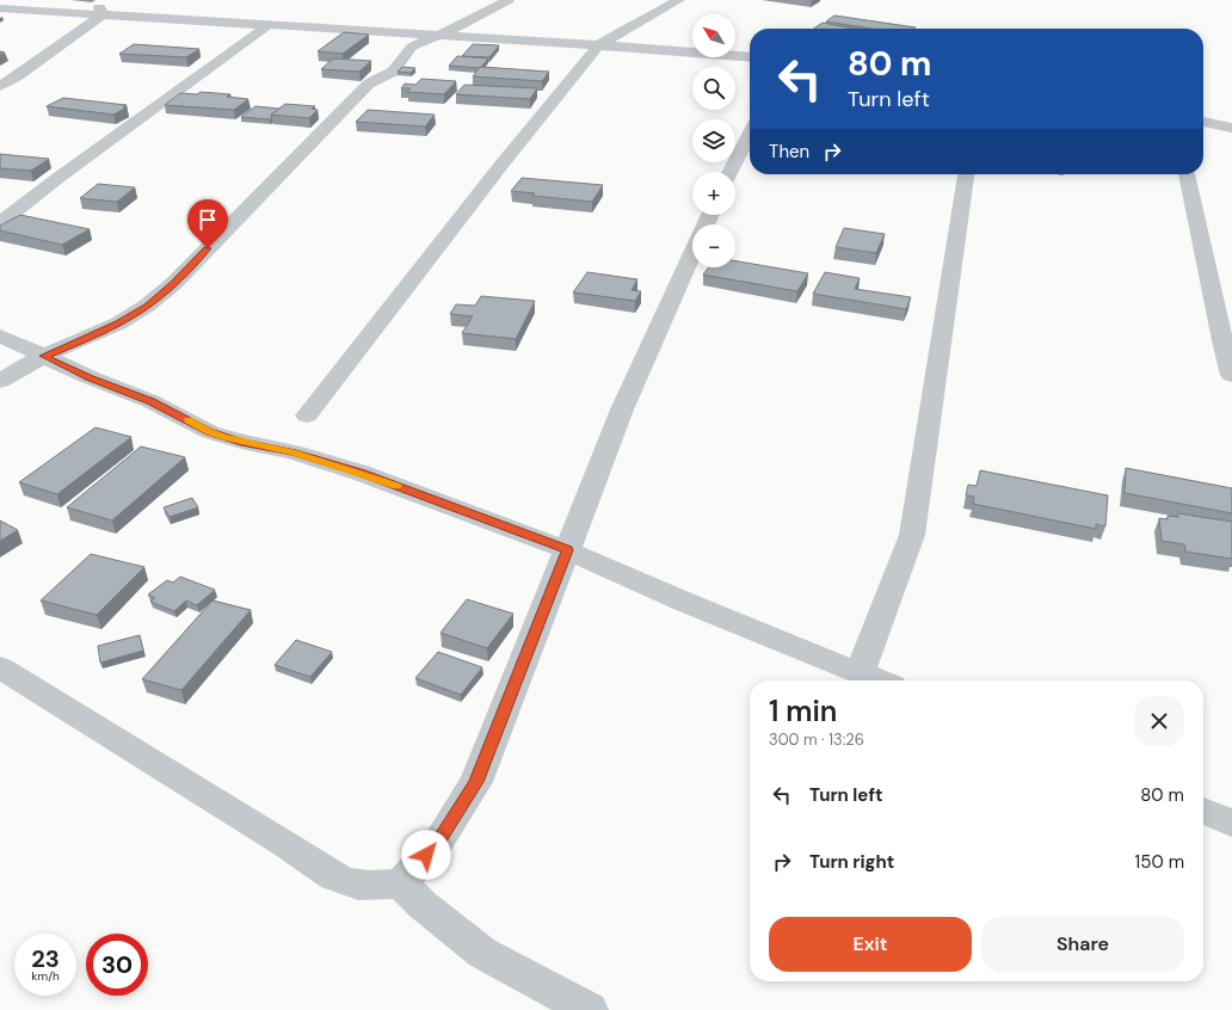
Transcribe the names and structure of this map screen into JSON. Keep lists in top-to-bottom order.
{
  "north": "top left",
  "page": {
    "map_buttons": ["+", "−"],
    "turn": ["80 m", "Turn left"],
    "then": "Then",
    "heading": ["1 min", "300 m · 13:26"],
    "list": [
      {
        "name": "Turn left",
        "value": "80 m"
      },
      {
        "name": "Turn right",
        "value": "150 m"
      }
    ],
    "buttons": ["Exit", "Share"],
    "speed": "23 km/h",
    "limit": "30"
  }
}
